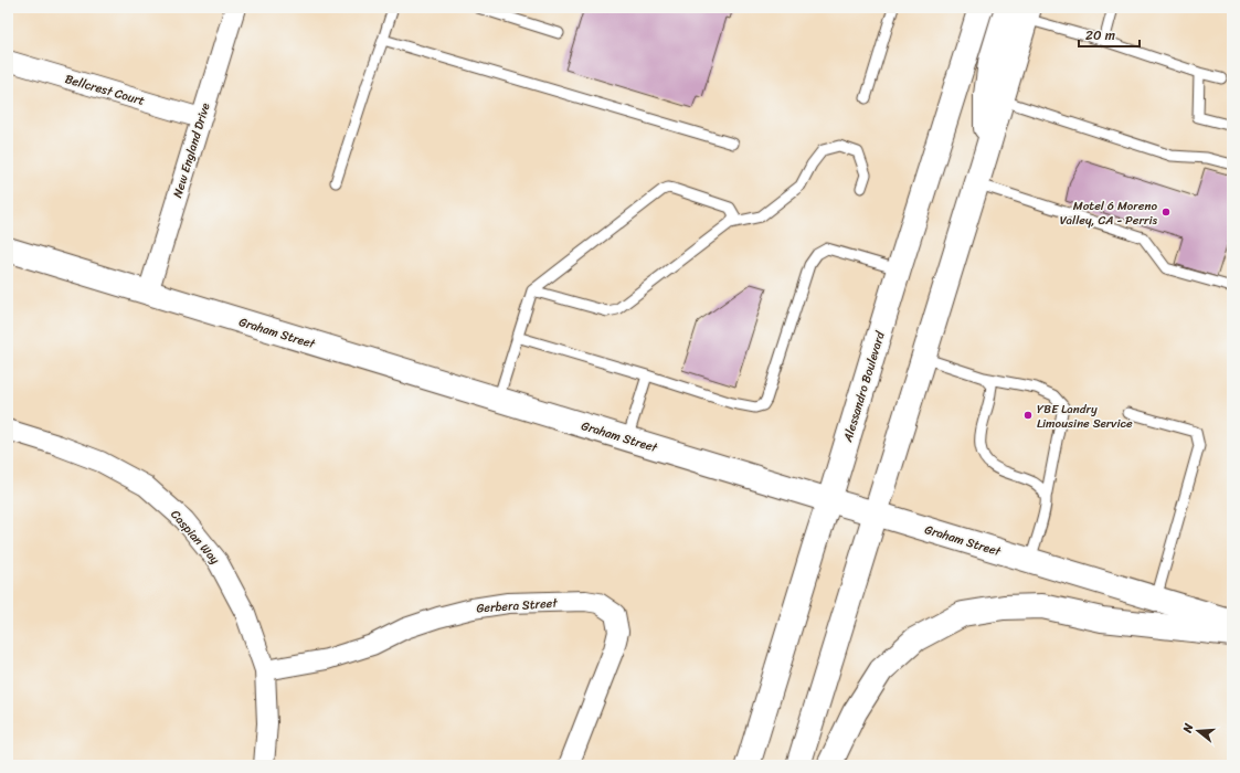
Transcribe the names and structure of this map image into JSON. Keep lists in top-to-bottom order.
{
  "streets": {
    "main road": ["Graham Street", "Alessandro Boulevard"],
    "street": [
      "Bellcrest Court",
      "New England Drive",
      "Caspian Way",
      "Gerbera Street"
    ]
  },
  "crossings": [
    ["Bellcrest Court", "New England Drive"],
    ["New England Drive", "Graham Street"],
    ["Graham Street", "Alessandro Boulevard"],
    ["Caspian Way", "Gerbera Street"]
  ],
  "places": ["Motel 6 Moreno Valley, CA - Perris", "YBE Landry Limousine Service"],
  "scale_bar": "20 m",
  "north": "left"
}
